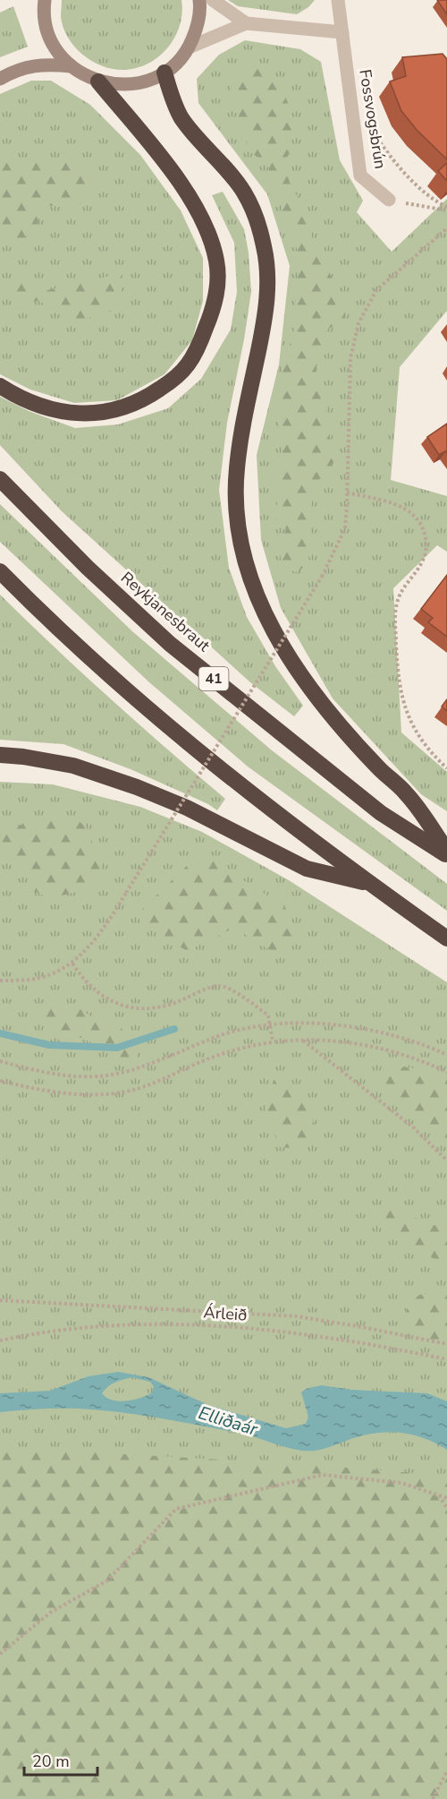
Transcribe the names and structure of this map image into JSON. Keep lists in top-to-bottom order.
{
  "streets": {
    "highway": ["Reykjanesbraut", "41"],
    "street": ["Fossvogsbrún"],
    "path": ["Árleið"]
  },
  "water": ["Elliðaár"],
  "scale_bar": "20 m"
}
